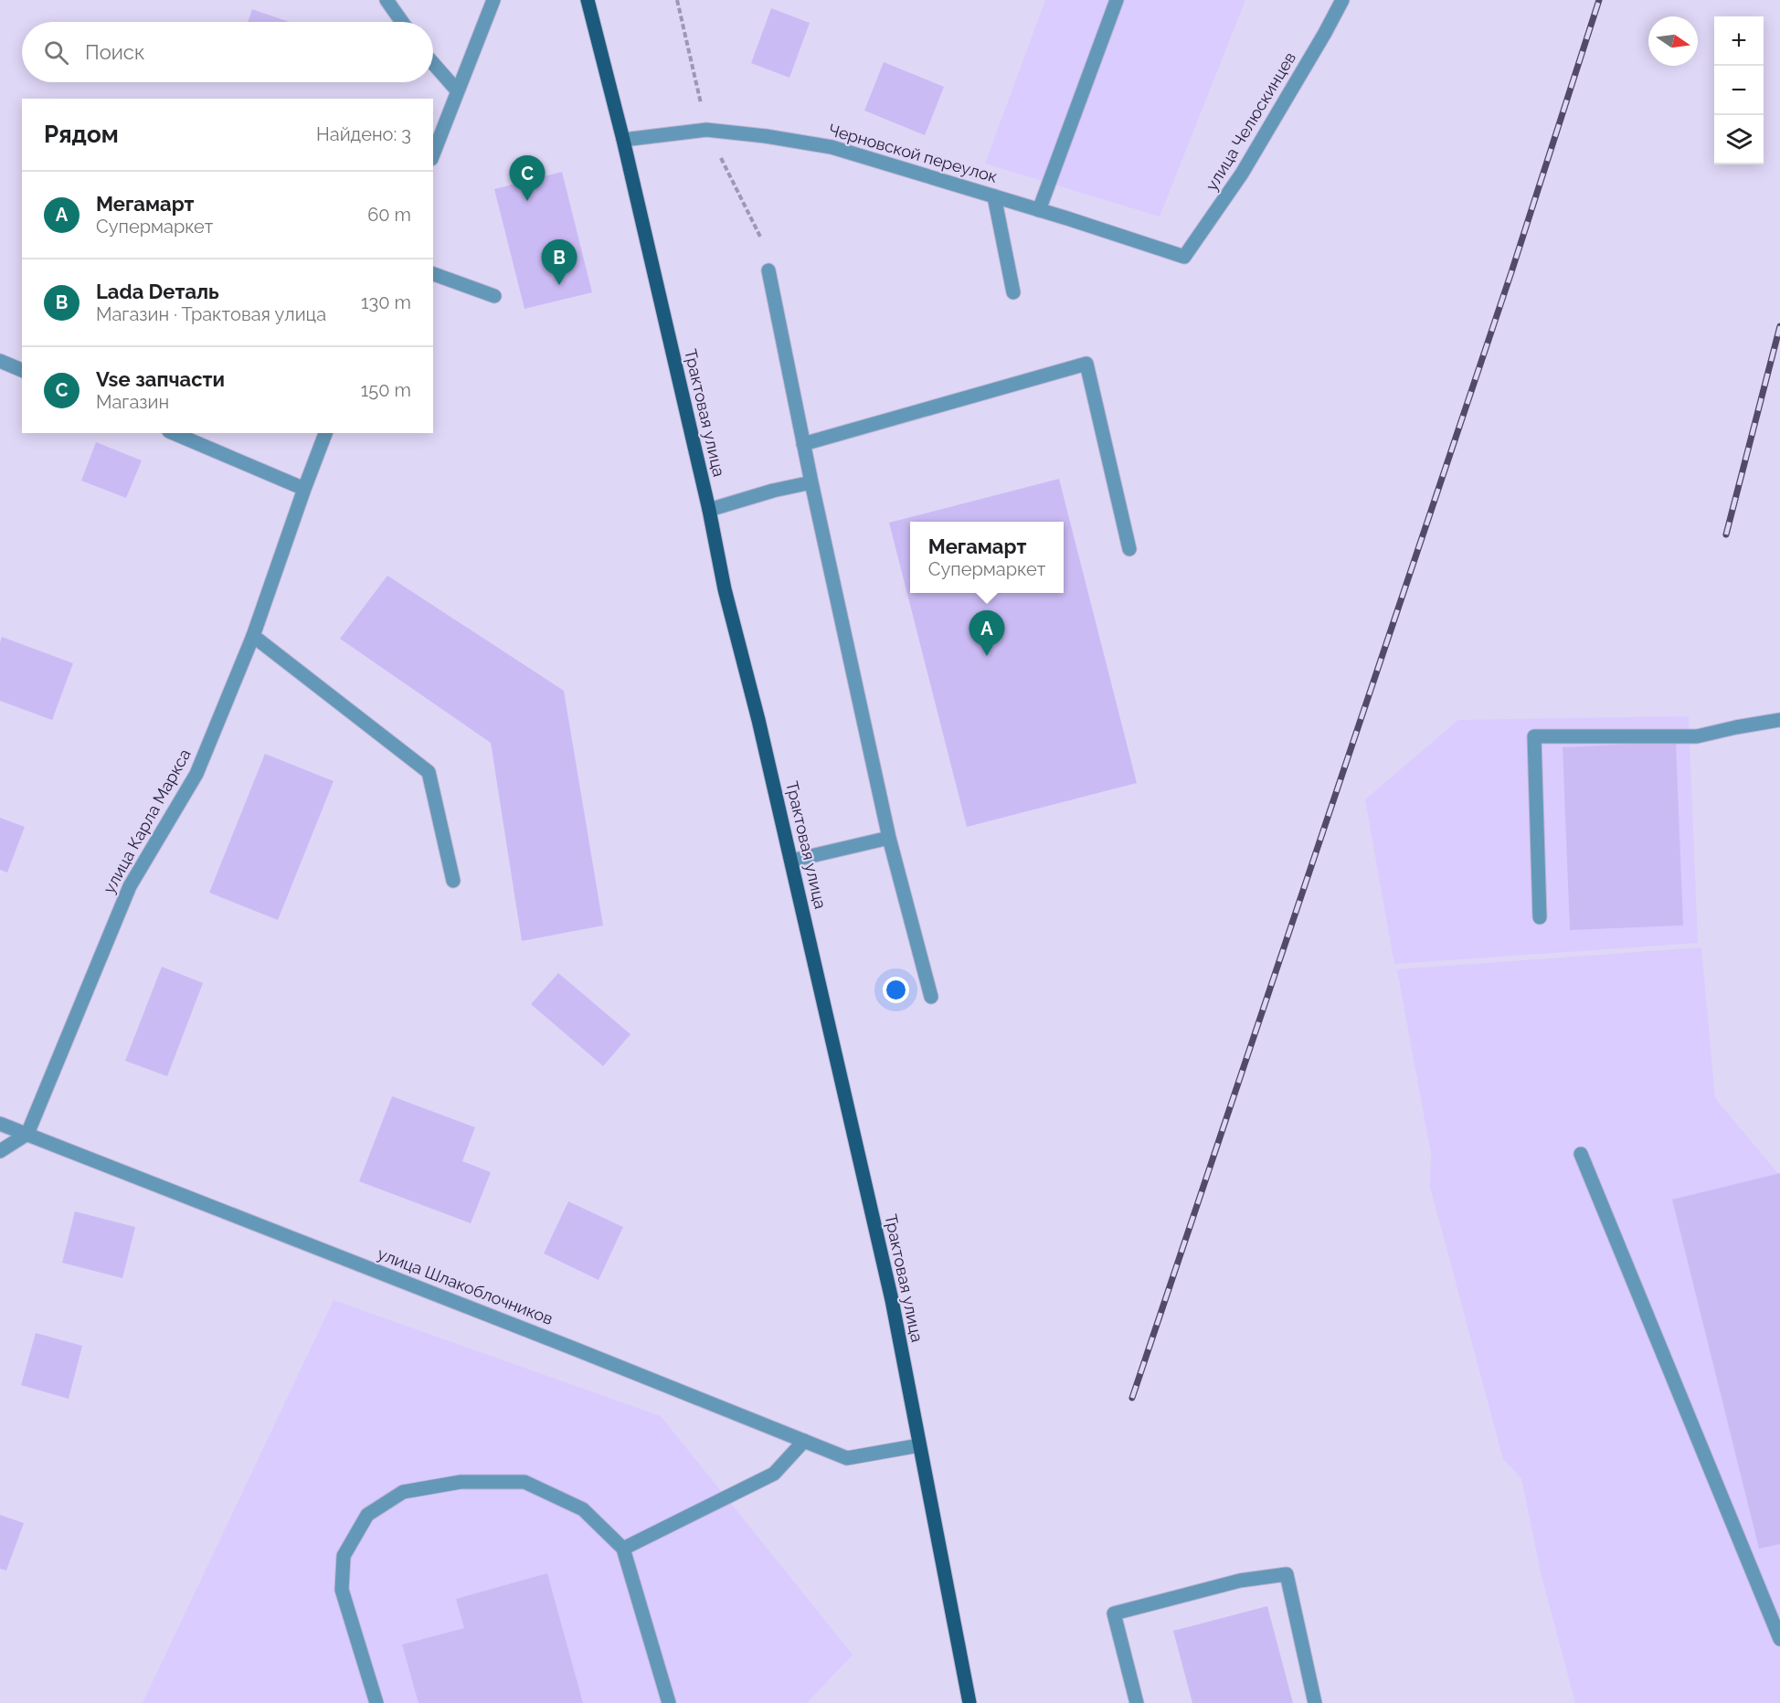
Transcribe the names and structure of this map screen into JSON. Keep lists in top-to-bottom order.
{
  "streets": {
    "main road": ["Трактовая улица"],
    "street": [
      "улица Челюскинцев",
      "Черновской переулок",
      "улица Карла Маркса",
      "улица Шлакоблочников"
    ]
  },
  "crossings": [
    ["улица Челюскинцев", "Черновской переулок"],
    ["Черновской переулок", "Трактовая улица"],
    ["Трактовая улица", "улица Шлакоблочников"],
    ["улица Карла Маркса", "улица Шлакоблочников"]
  ],
  "north": "right",
  "page": {
    "map_buttons": ["+", "−"],
    "search": "Поиск",
    "heading": ["Рядом", "Найдено: 3"],
    "pins": ["C", "B", "A"],
    "list": [
      {
        "mark": "A",
        "name": "Мегамарт",
        "note": "Супермаркет",
        "value": "60 m"
      },
      {
        "mark": "B",
        "name": "Lada Dеталь",
        "note": "Магазин · Трактовая улица",
        "value": "130 m"
      },
      {
        "mark": "C",
        "name": "Vse запчасти",
        "note": "Магазин",
        "value": "150 m"
      }
    ],
    "popup": ["Мегамарт", "Супермаркет"]
  }
}
